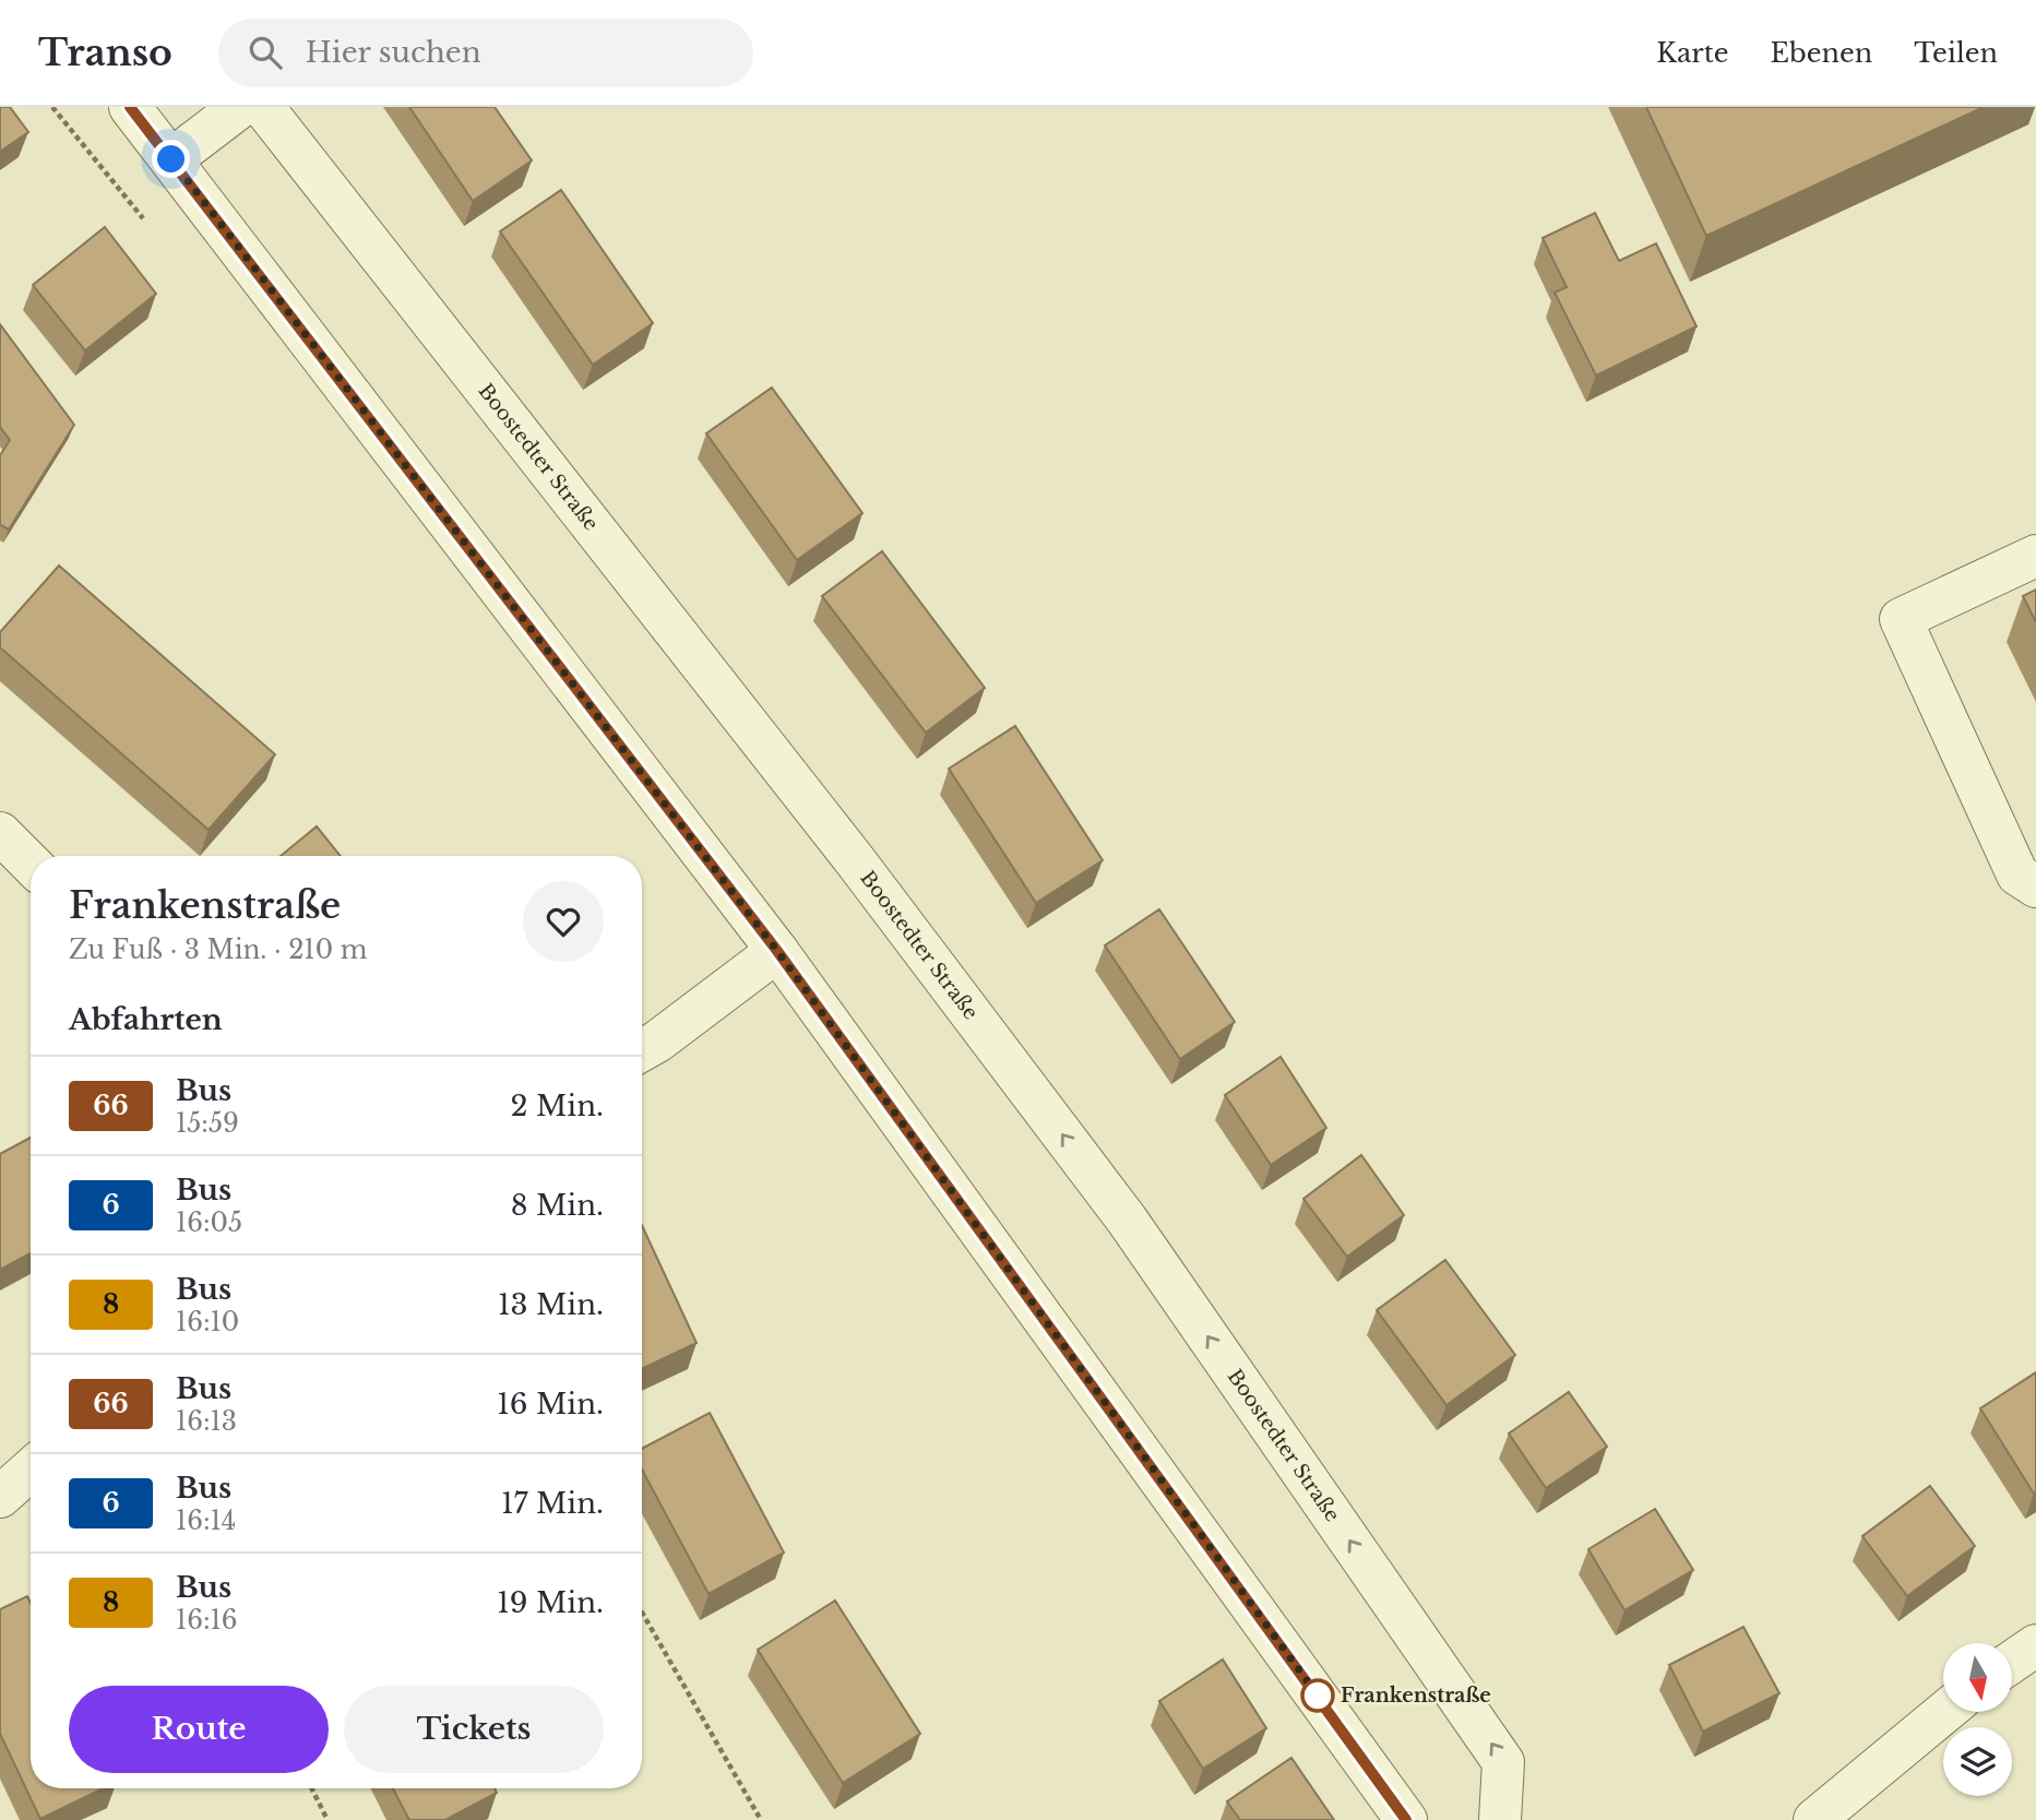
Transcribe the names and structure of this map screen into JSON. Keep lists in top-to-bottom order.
{
  "streets": {
    "street": ["Boostedter Straße"]
  },
  "places": ["Frankenstraße"],
  "lines": ["bus line 66"],
  "north": "bottom",
  "page": {
    "header": "Transo",
    "search": "Hier suchen",
    "nav": ["Karte", "Ebenen", "Teilen"],
    "heading": [
      ["Frankenstraße", "Zu Fuß · 3 Min. · 210 m"],
      "Abfahrten"
    ],
    "list": [
      {
        "mark": "66",
        "name": "Bus",
        "note": "15:59",
        "value": "2 Min."
      },
      {
        "mark": "6",
        "name": "Bus",
        "note": "16:05",
        "value": "8 Min."
      },
      {
        "mark": "8",
        "name": "Bus",
        "note": "16:10",
        "value": "13 Min."
      },
      {
        "mark": "66",
        "name": "Bus",
        "note": "16:13",
        "value": "16 Min."
      },
      {
        "mark": "6",
        "name": "Bus",
        "note": "16:14",
        "value": "17 Min."
      },
      {
        "mark": "8",
        "name": "Bus",
        "note": "16:16",
        "value": "19 Min."
      }
    ],
    "buttons": ["Route", "Tickets"]
  }
}
